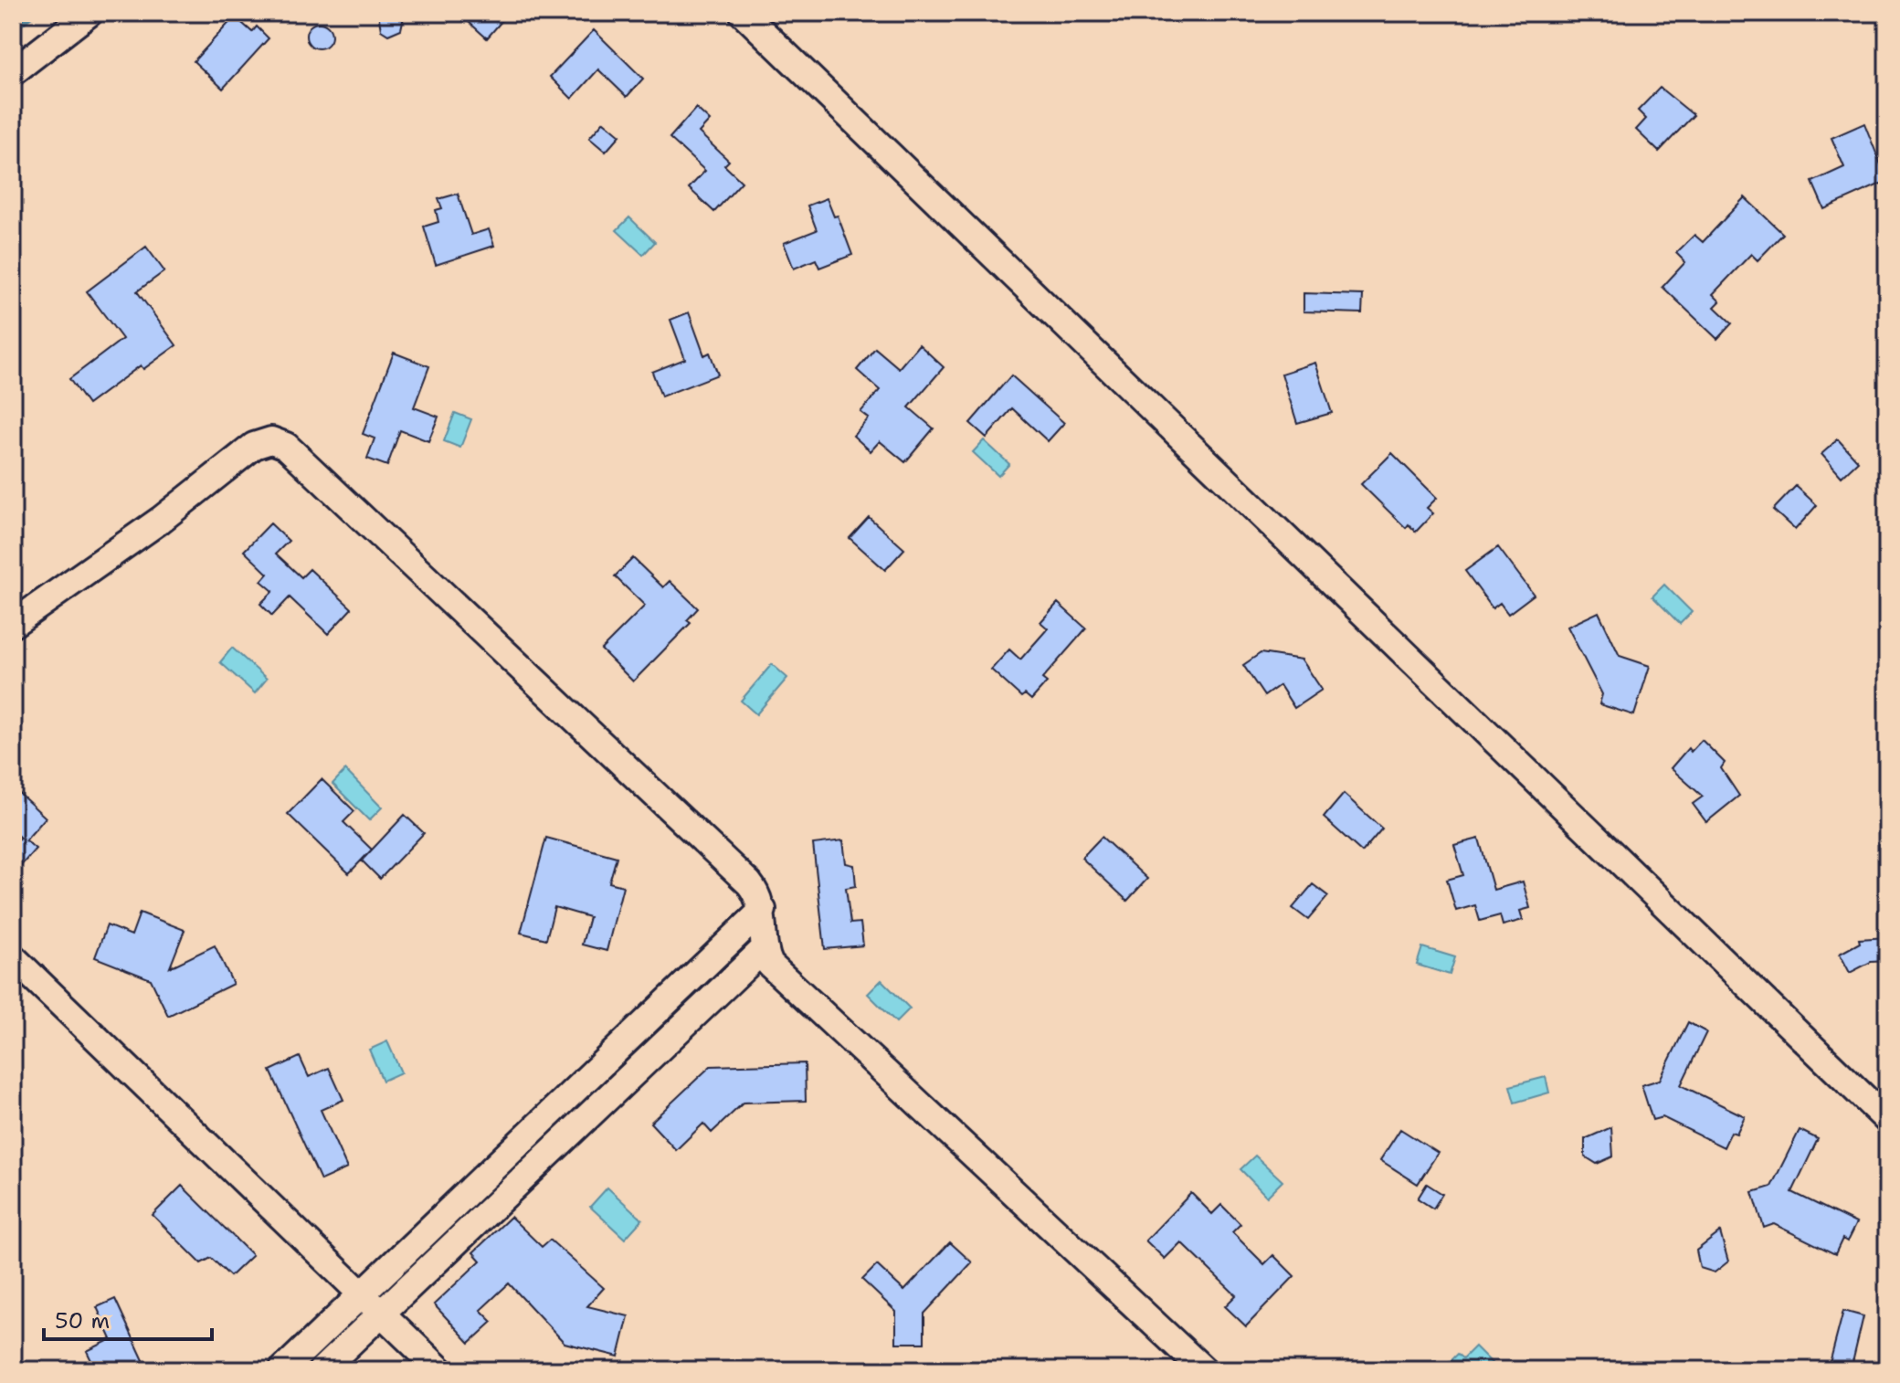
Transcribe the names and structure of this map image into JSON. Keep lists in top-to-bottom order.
{
  "scale_bar": "50 m"
}
